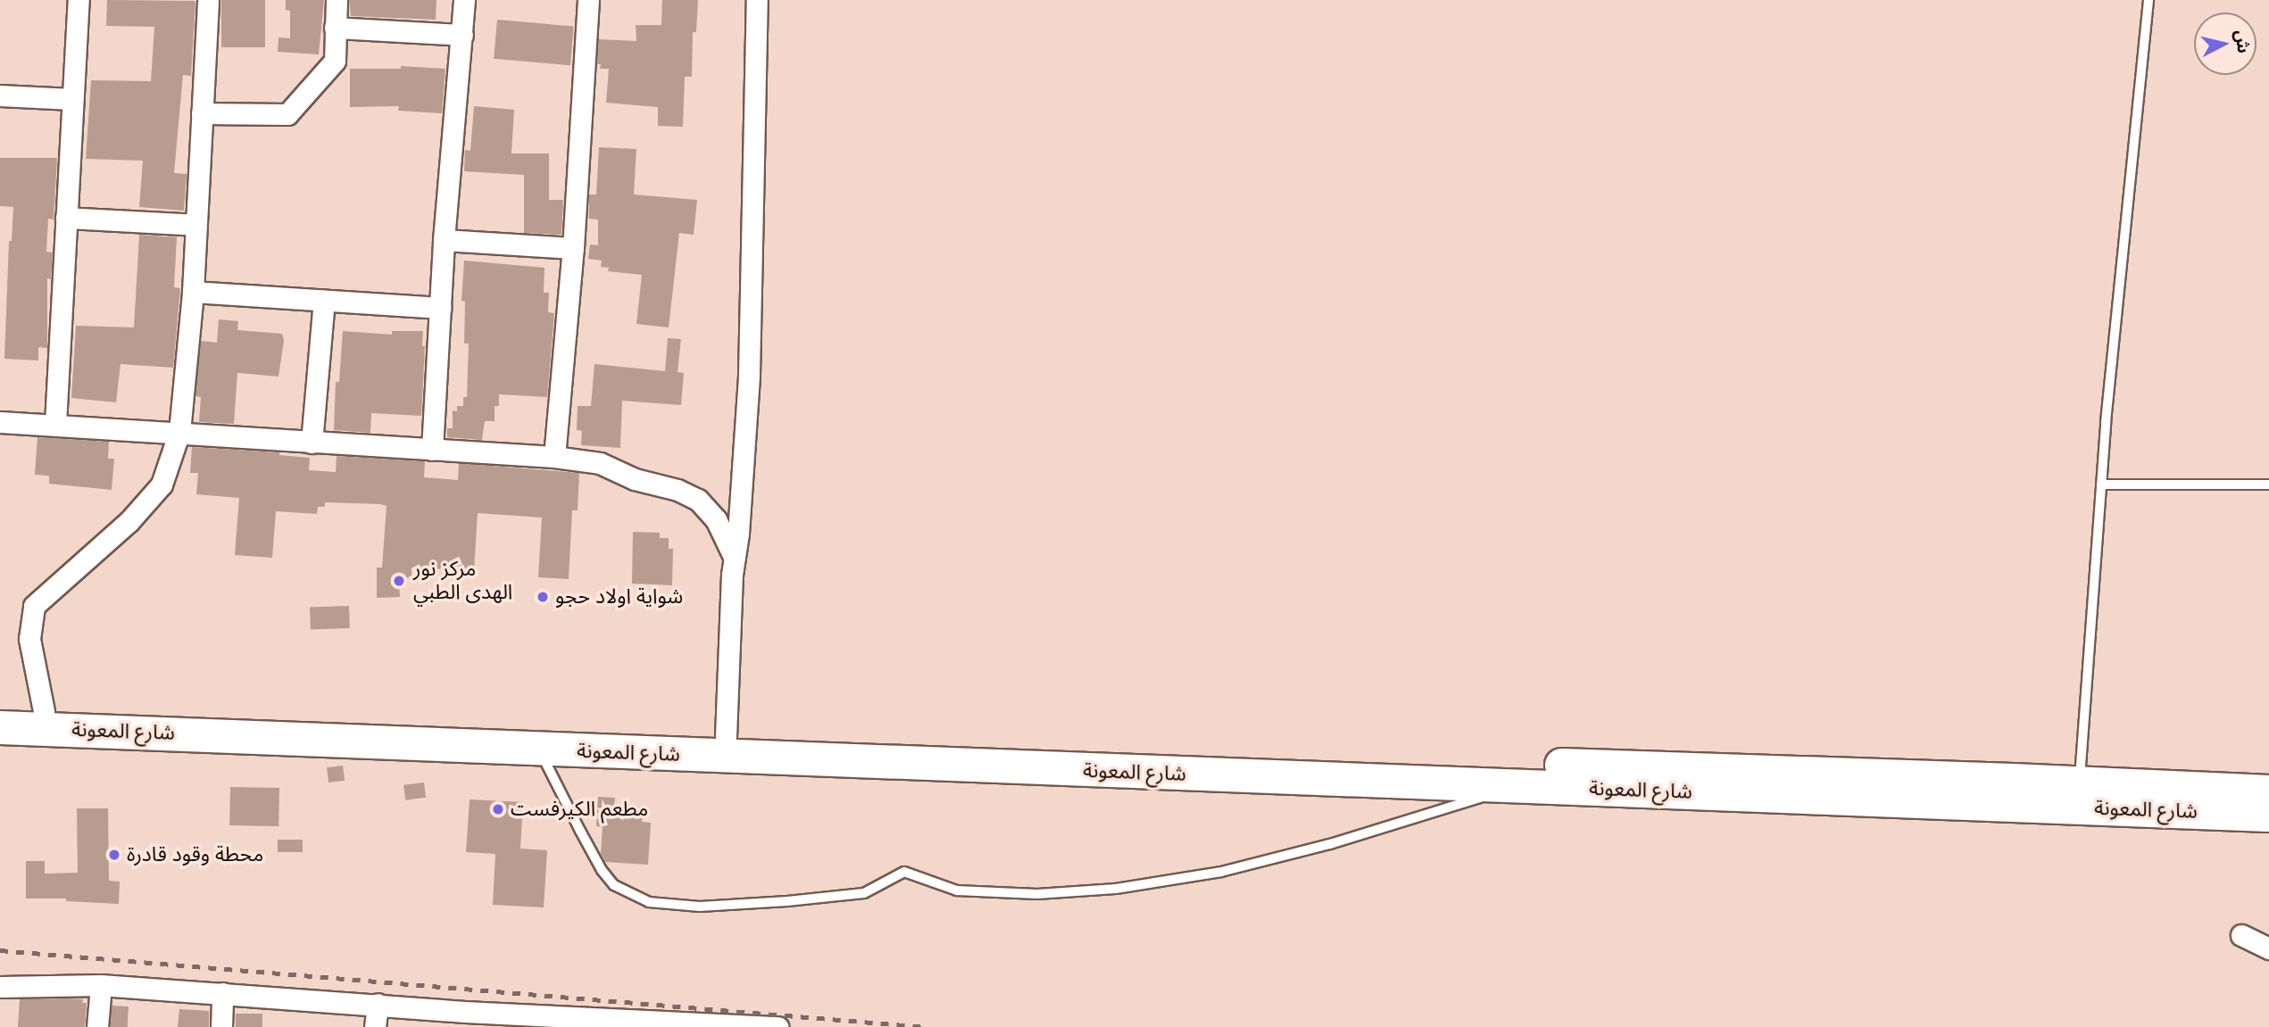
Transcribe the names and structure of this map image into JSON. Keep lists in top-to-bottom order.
{
  "streets": {
    "highway": ["شارع المعونة"]
  },
  "places": [
    "مركز نور الهدى الطبي",
    "شواية اولاد حجو",
    "مطعم الكيرفست",
    "محطة وقود قادرة"
  ],
  "north": "right"
}
